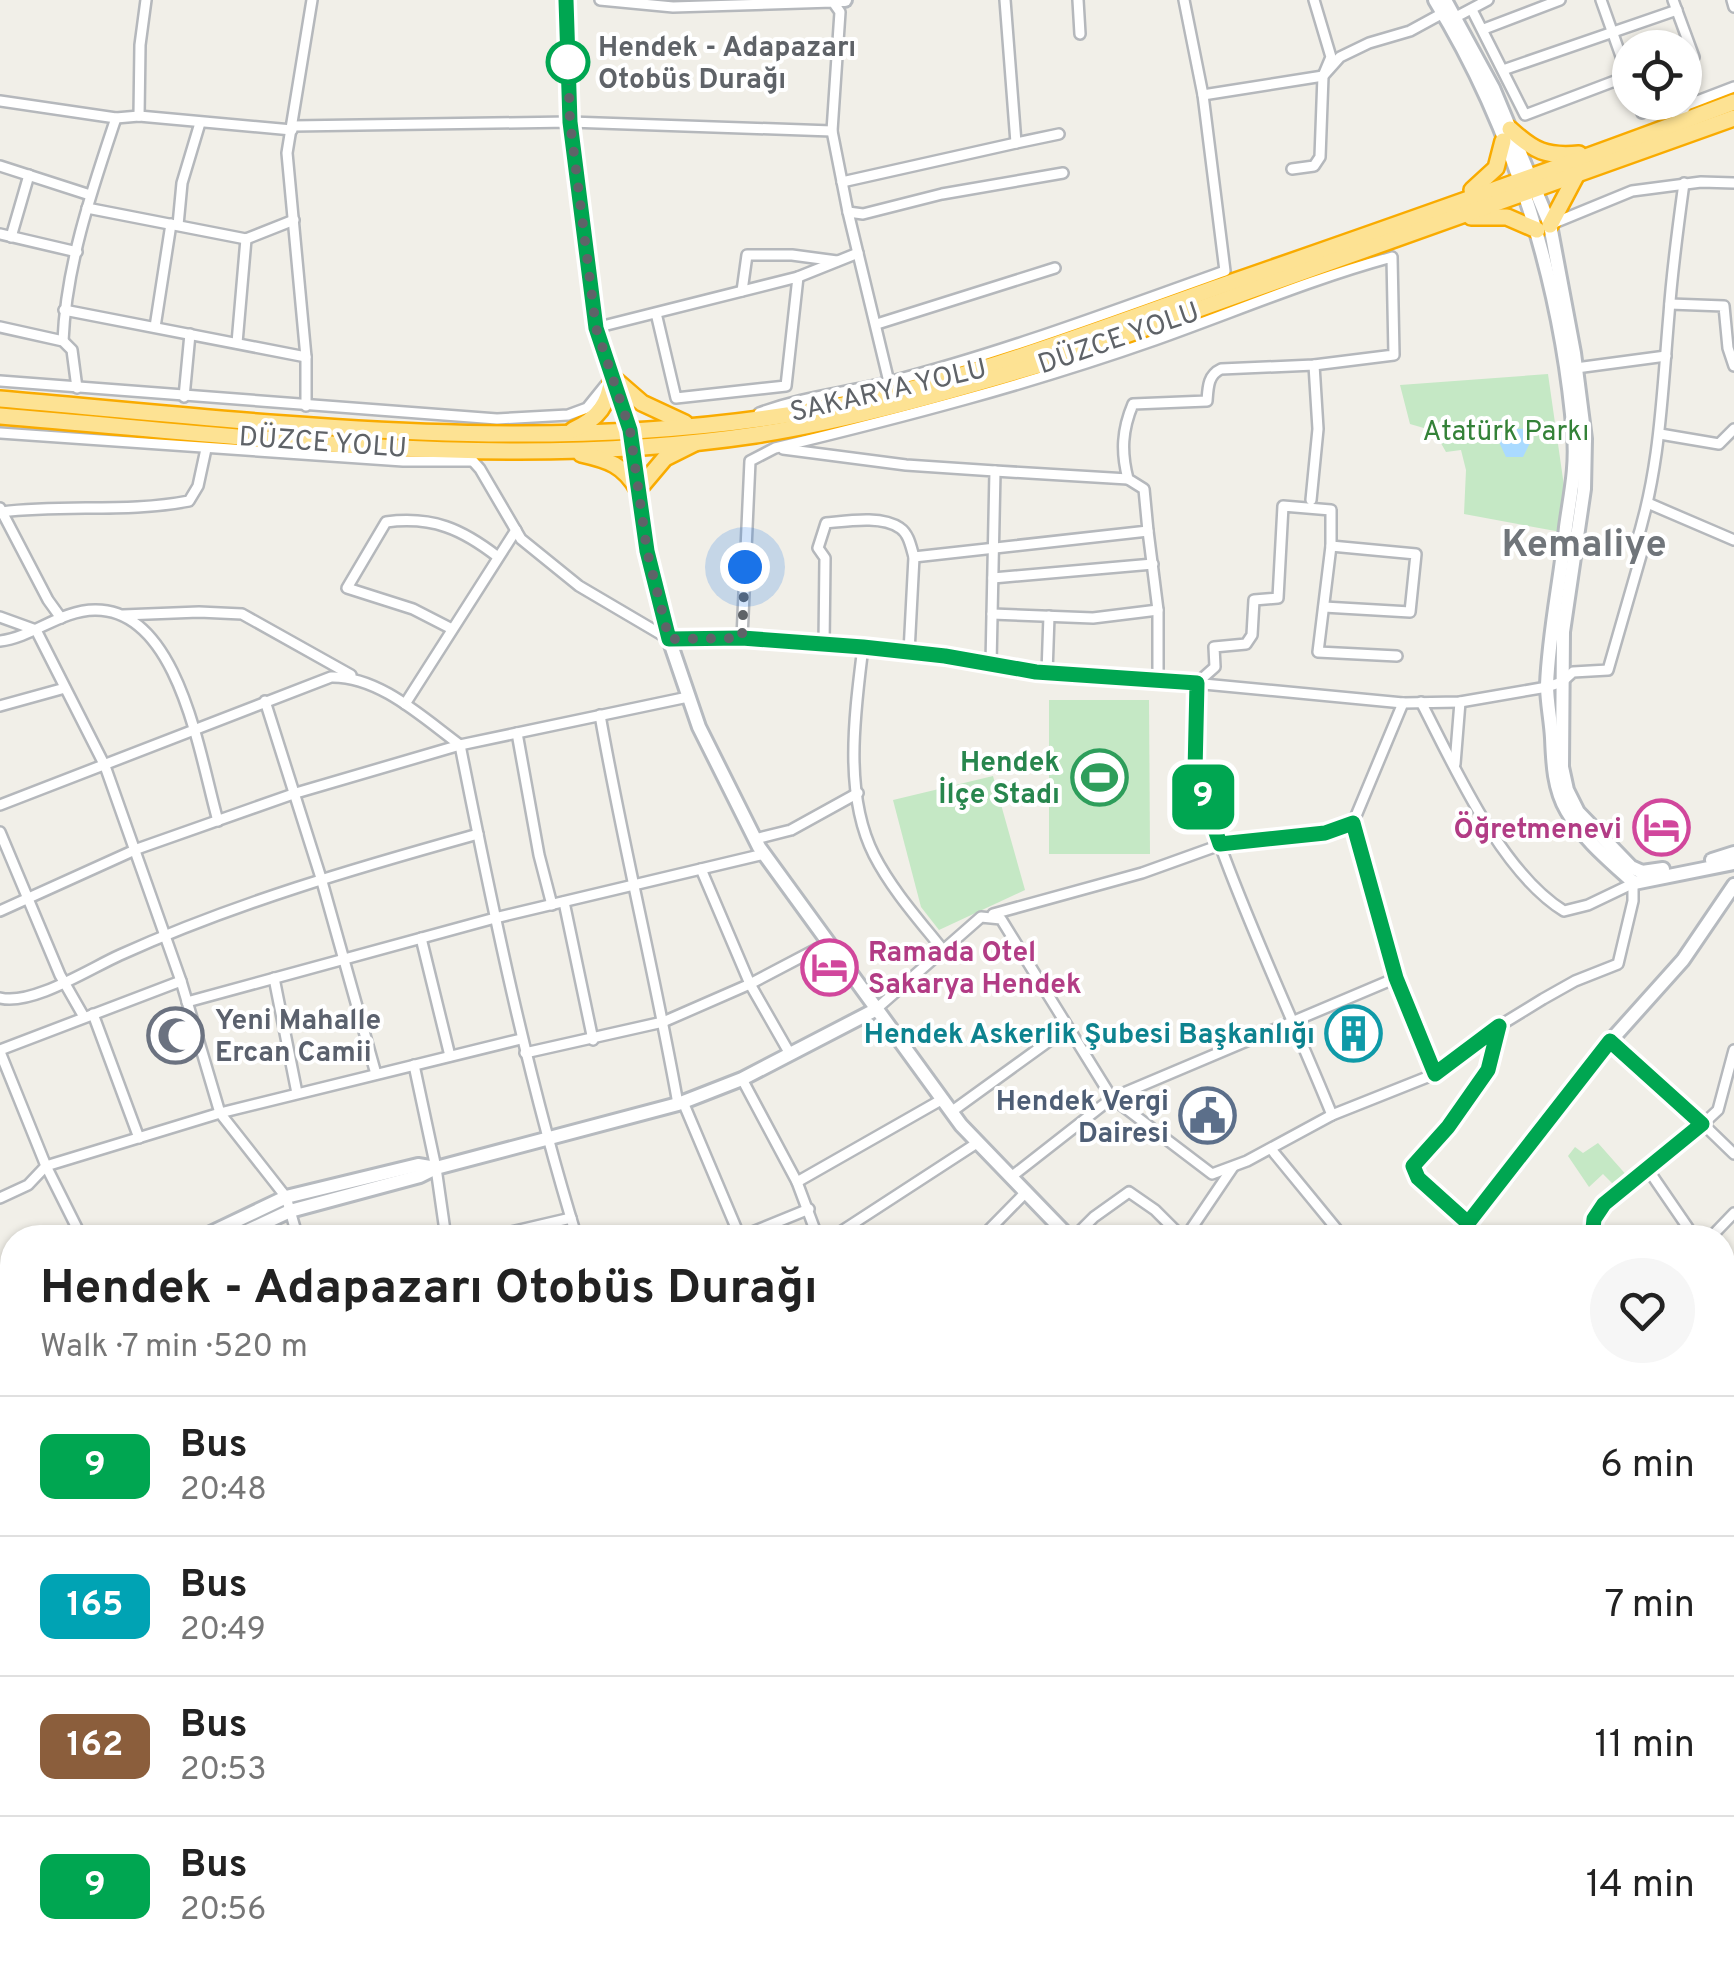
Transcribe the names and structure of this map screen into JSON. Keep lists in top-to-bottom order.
{
  "streets": {
    "highway": ["DÜZCE YOLU", "SAKARYA YOLU"]
  },
  "crossings": [
    ["DÜZCE YOLU", "SAKARYA YOLU"]
  ],
  "districts": ["Kemaliye"],
  "parks": ["Atatürk Parkı"],
  "places": {
    "other": ["Hendek - Adapazarı Otobüs Durağı"],
    "sports": ["Hendek İlçe Stadı"],
    "hotel": ["Öğretmenevi", "Ramada Otel Sakarya Hendek"],
    "building": ["Hendek Askerlik Şubesi Başkanlığı"],
    "mosque": ["Yeni Mahalle Ercan Camii"],
    "public building": ["Hendek Vergi Dairesi"]
  },
  "lines": ["bus line 9"],
  "page": {
    "on_map": "9",
    "heading": ["Hendek - Adapazarı Otobüs Durağı", "Walk · 7 min · 520 m"],
    "list": [
      {
        "mark": "9",
        "name": "Bus",
        "note": "20:48",
        "value": "6 min"
      },
      {
        "mark": "165",
        "name": "Bus",
        "note": "20:49",
        "value": "7 min"
      },
      {
        "mark": "162",
        "name": "Bus",
        "note": "20:53",
        "value": "11 min"
      },
      {
        "mark": "9",
        "name": "Bus",
        "note": "20:56",
        "value": "14 min"
      }
    ]
  }
}
